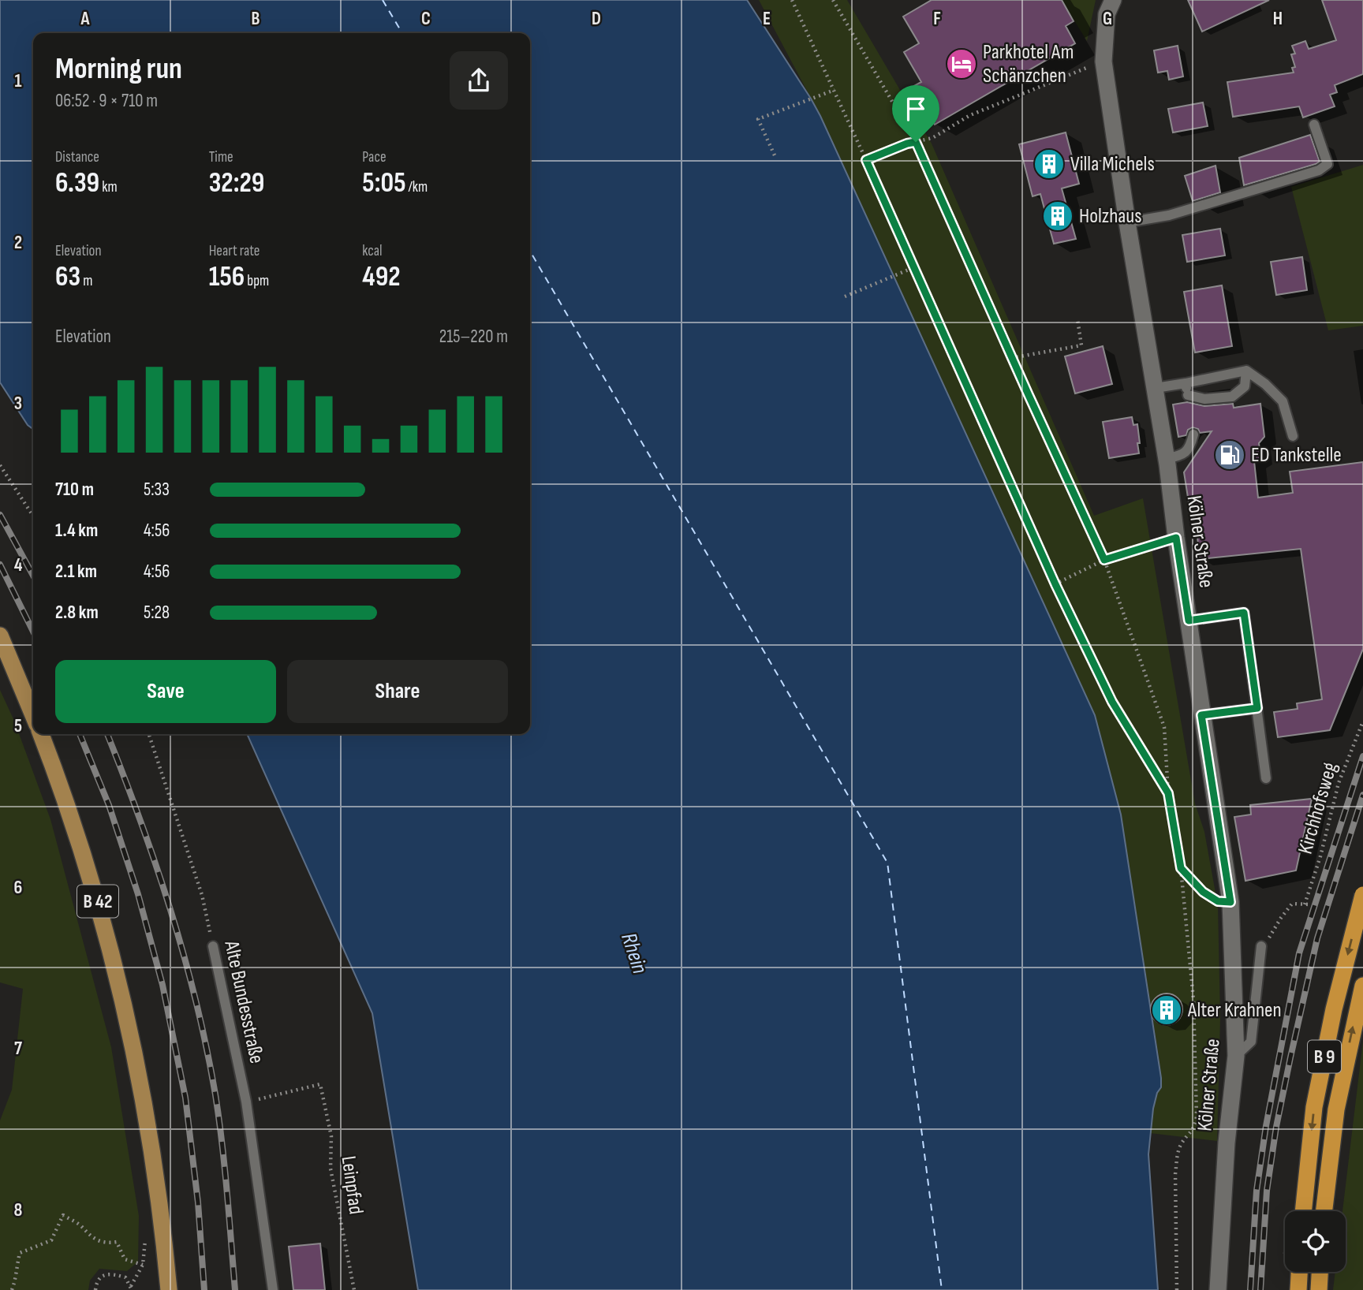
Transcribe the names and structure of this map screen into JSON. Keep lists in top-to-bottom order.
{
  "streets": {
    "highway": ["B 9"],
    "main road": ["B 42"],
    "street": ["Kölner Straße"],
    "lane": ["Alte Bundesstraße"],
    "path": ["Kirchhofsweg", "Leinpfad"]
  },
  "crossings": [
    ["Alte Bundesstraße", "Leinpfad"]
  ],
  "water": ["Rhein"],
  "places": {
    "hotel": ["Parkhotel Am Schänzchen"],
    "building": ["Villa Michels", "Holzhaus", "Alter Krahnen"],
    "fuel station": ["ED Tankstelle"]
  },
  "page": {
    "heading": ["Morning run", "06:52 · 9 × 710 m"],
    "stats": [
      ["Distance", "6.39 km"],
      ["Time", "32:29"],
      ["Pace", "5:05 /km"],
      ["Elevation", "63 m"],
      ["Heart rate", "156 bpm"],
      ["kcal", "492"]
    ],
    "chart": ["Elevation", "215–220 m"],
    "list": [
      {
        "name": "710 m",
        "note": "5:33"
      },
      {
        "name": "1.4 km",
        "note": "4:56"
      },
      {
        "name": "2.1 km",
        "note": "4:56"
      },
      {
        "name": "2.8 km",
        "note": "5:28"
      }
    ],
    "buttons": ["Save", "Share"]
  },
  "grid": {
    "columns": [
      "A",
      "B",
      "C",
      "D",
      "E",
      "F",
      "G",
      "H"
    ],
    "rows": [
      "1",
      "2",
      "3",
      "4",
      "5",
      "6",
      "7",
      "8"
    ]
  }
}
